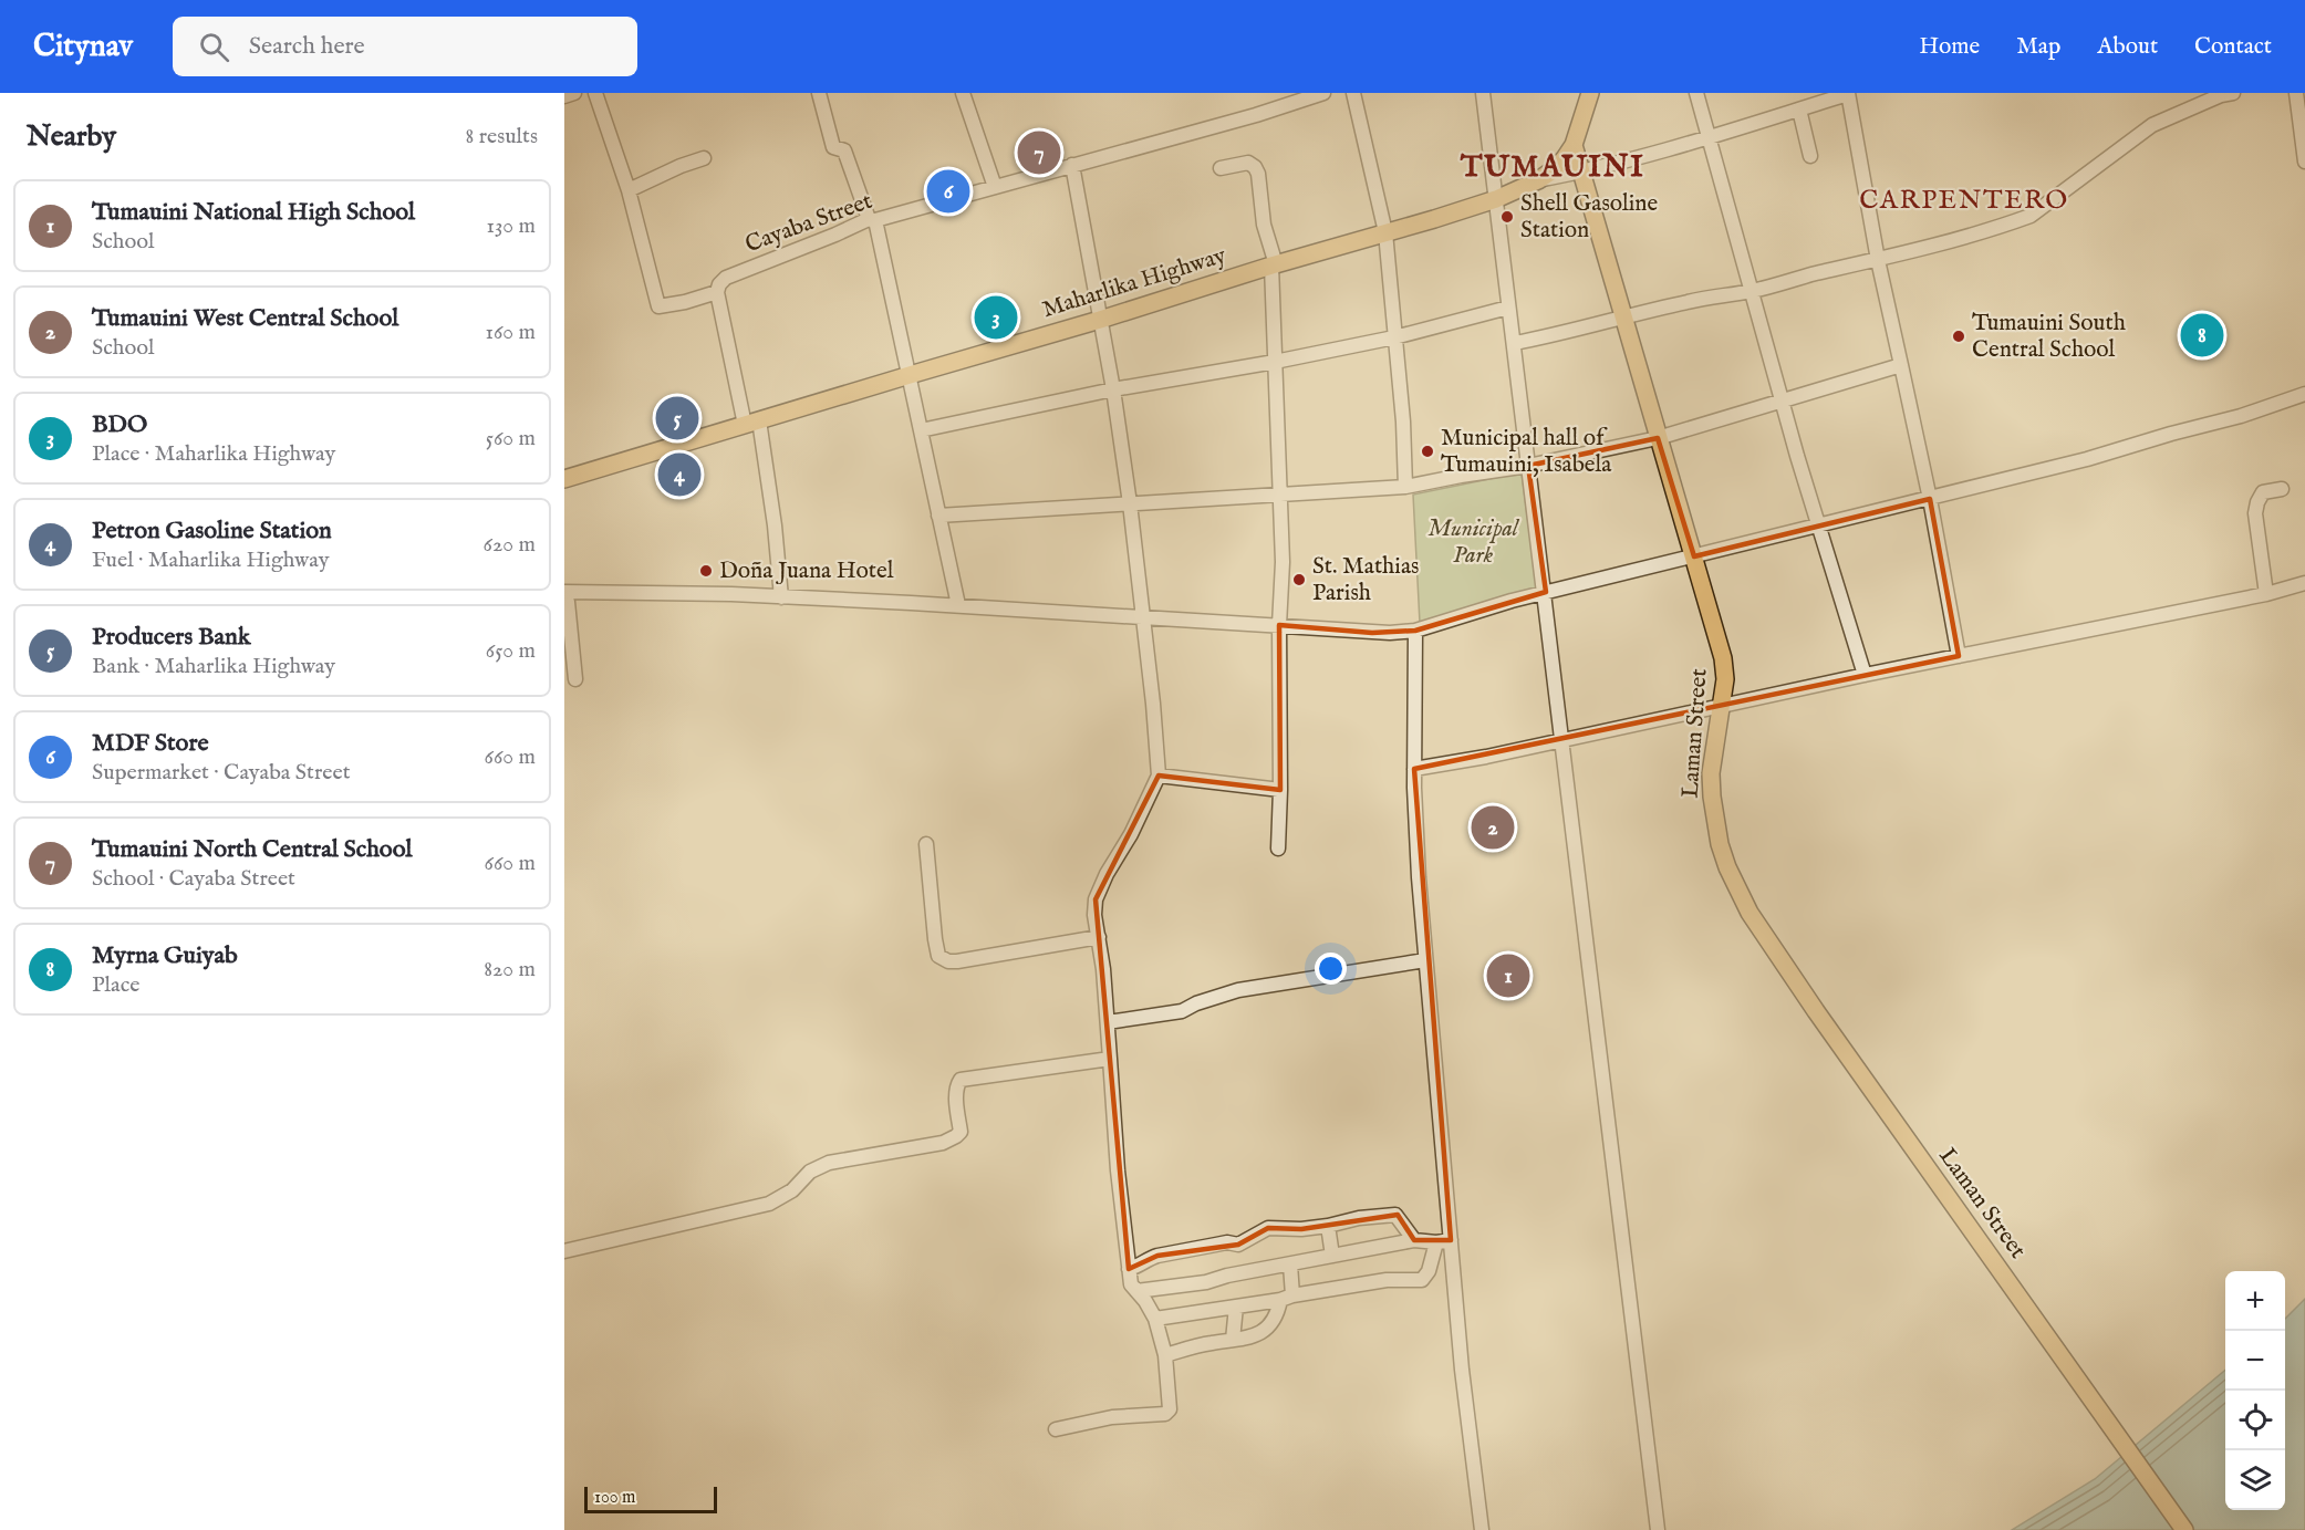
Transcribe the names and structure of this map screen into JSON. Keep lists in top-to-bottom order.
{
  "streets": {
    "main road": ["Maharlika Highway", "Laman Street"],
    "street": ["Cayaba Street"]
  },
  "crossings": [
    ["Maharlika Highway", "Laman Street"]
  ],
  "districts": ["TUMAUINI", "CARPENTERO"],
  "parks": ["Municipal Park"],
  "places": [
    "Shell Gasoline Station",
    "Tumauini South Central School",
    "Municipal hall of Tumauini, Isabela",
    "Doña Juana Hotel",
    "St. Mathias Parish"
  ],
  "scale_bar": "100 m",
  "page": {
    "header": "Citynav",
    "search": "Search here",
    "nav": [
      "Home",
      "Map",
      "About",
      "Contact"
    ],
    "heading": ["Nearby", "8 results"],
    "pins": [
      "7",
      "6",
      "3",
      "8",
      "5",
      "4",
      "2",
      "1"
    ],
    "list": [
      {
        "mark": "1",
        "name": "Tumauini National High School",
        "note": "School",
        "value": "130 m"
      },
      {
        "mark": "2",
        "name": "Tumauini West Central School",
        "note": "School",
        "value": "160 m"
      },
      {
        "mark": "3",
        "name": "BDO",
        "note": "Place · Maharlika Highway",
        "value": "560 m"
      },
      {
        "mark": "4",
        "name": "Petron Gasoline Station",
        "note": "Fuel · Maharlika Highway",
        "value": "620 m"
      },
      {
        "mark": "5",
        "name": "Producers Bank",
        "note": "Bank · Maharlika Highway",
        "value": "650 m"
      },
      {
        "mark": "6",
        "name": "MDF Store",
        "note": "Supermarket · Cayaba Street",
        "value": "660 m"
      },
      {
        "mark": "7",
        "name": "Tumauini North Central School",
        "note": "School · Cayaba Street",
        "value": "660 m"
      },
      {
        "mark": "8",
        "name": "Myrna Guiyab",
        "note": "Place",
        "value": "820 m"
      }
    ],
    "map_buttons": ["+", "−"],
    "scale": "100 m"
  }
}
